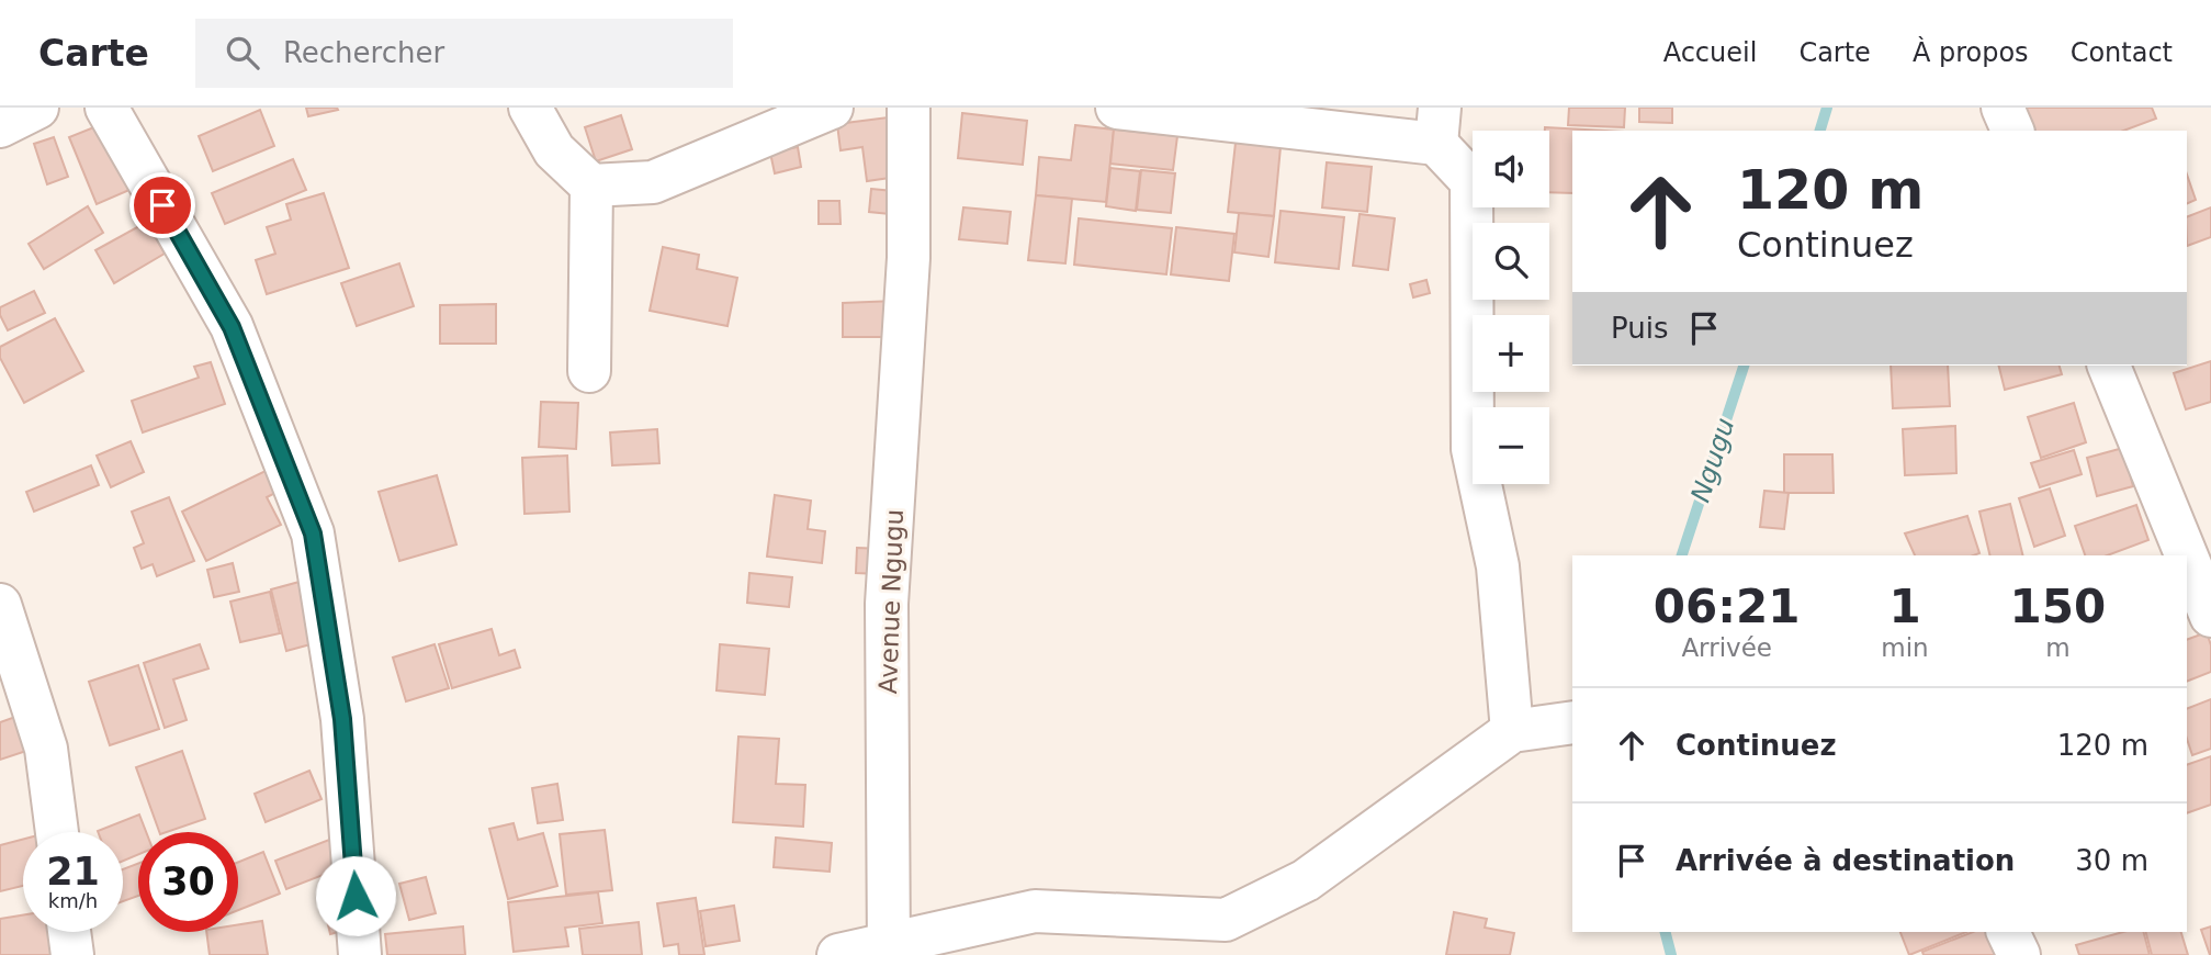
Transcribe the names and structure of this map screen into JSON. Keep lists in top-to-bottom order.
{
  "streets": {
    "street": ["Avenue Ngugu"]
  },
  "water": ["Ngugu"],
  "page": {
    "header": "Carte",
    "search": "Rechercher",
    "nav": [
      "Accueil",
      "Carte",
      "À propos",
      "Contact"
    ],
    "map_buttons": ["+", "−"],
    "turn": ["120 m", "Continuez"],
    "then": "Puis",
    "eta": [
      "06:21",
      "Arrivée",
      "1",
      "min",
      "150",
      "m"
    ],
    "list": [
      {
        "name": "Continuez",
        "value": "120 m"
      },
      {
        "name": "Arrivée à destination",
        "value": "30 m"
      }
    ],
    "speed": "21 km/h",
    "limit": "30"
  }
}
